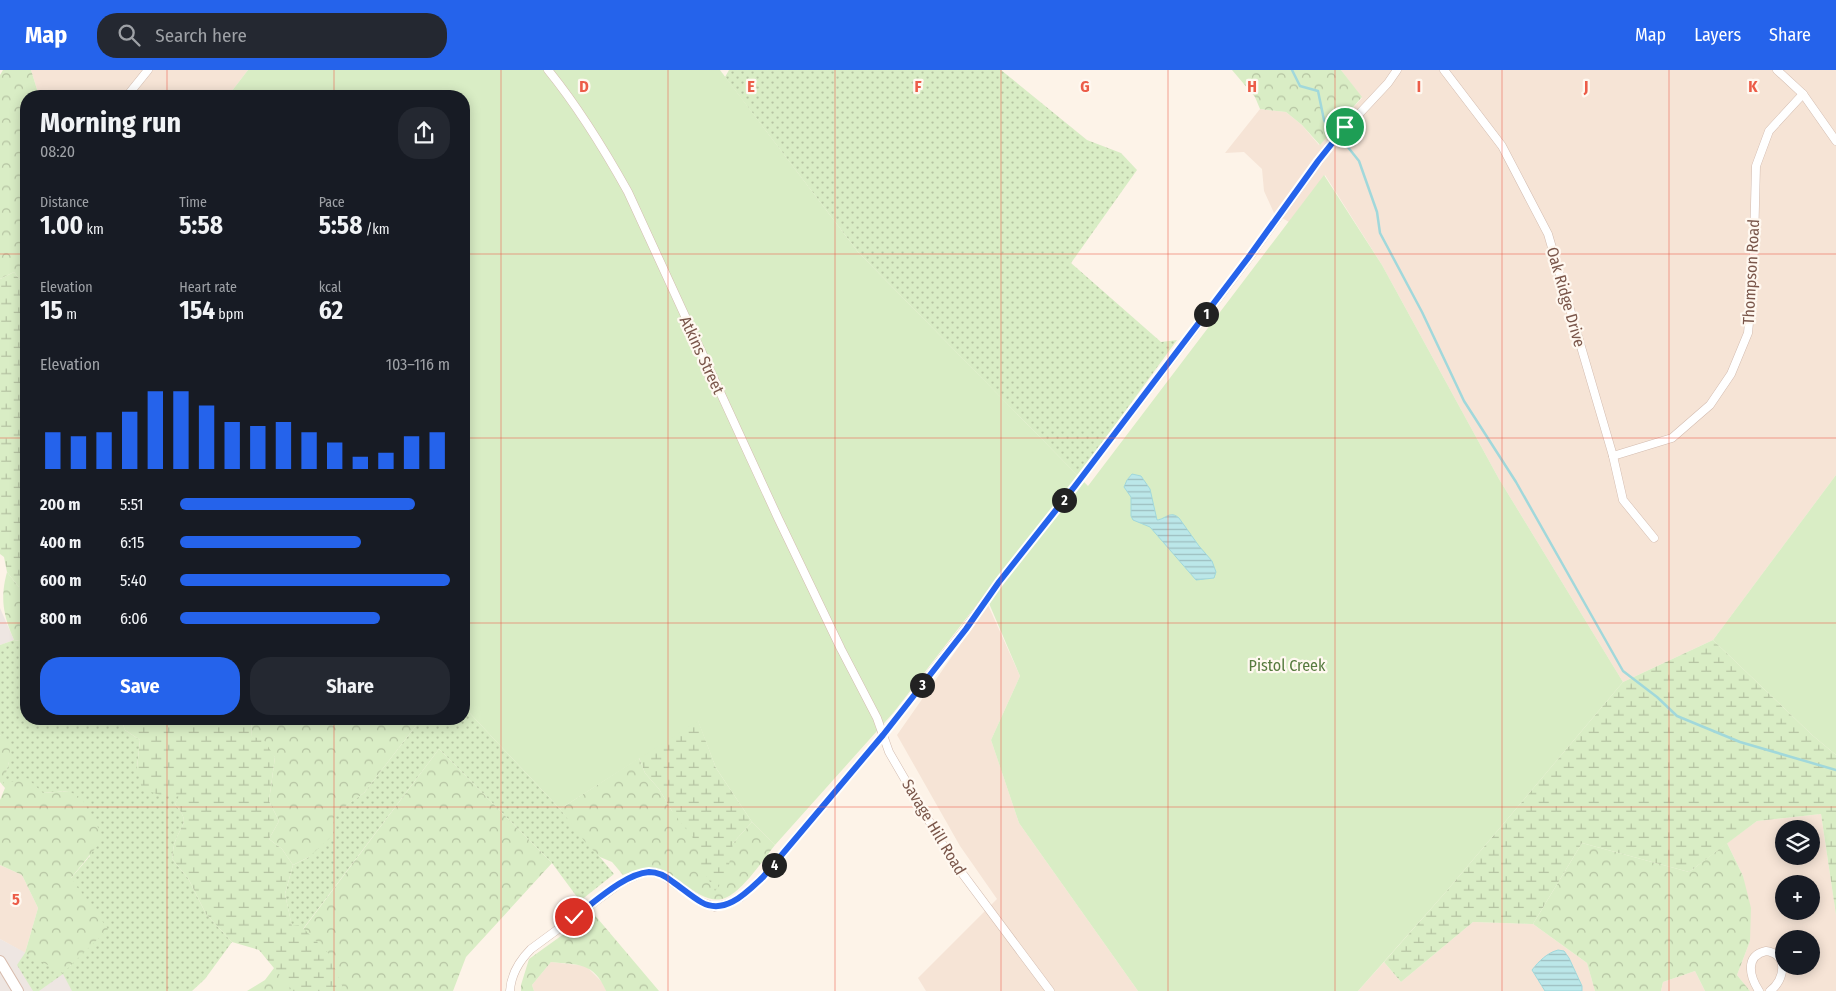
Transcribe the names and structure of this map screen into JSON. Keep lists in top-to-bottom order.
{
  "streets": {
    "street": [
      "Thompson Road",
      "Oak Ridge Drive",
      "Atkins Street",
      "Savage Hill Road"
    ]
  },
  "crossings": [
    ["Thompson Road", "Oak Ridge Drive"],
    ["Atkins Street", "Savage Hill Road"]
  ],
  "parks": ["Pistol Creek"],
  "page": {
    "header": "Map",
    "search": "Search here",
    "nav": ["Map", "Layers", "Share"],
    "heading": ["Morning run", "08:20"],
    "stats": [
      ["Distance", "1.00 km"],
      ["Time", "5:58"],
      ["Pace", "5:58 /km"],
      ["Elevation", "15 m"],
      ["Heart rate", "154 bpm"],
      ["kcal", "62"]
    ],
    "pins": [
      "1",
      "2",
      "3",
      "4"
    ],
    "chart": ["Elevation", "103–116 m"],
    "list": [
      {
        "name": "200 m",
        "note": "5:51"
      },
      {
        "name": "400 m",
        "note": "6:15"
      },
      {
        "name": "600 m",
        "note": "5:40"
      },
      {
        "name": "800 m",
        "note": "6:06"
      }
    ],
    "buttons": ["Save", "Share"],
    "map_buttons": ["+", "−"]
  },
  "grid": {
    "columns": [
      "D",
      "E",
      "F",
      "G",
      "H",
      "I",
      "J",
      "K"
    ],
    "rows": ["5"]
  }
}
